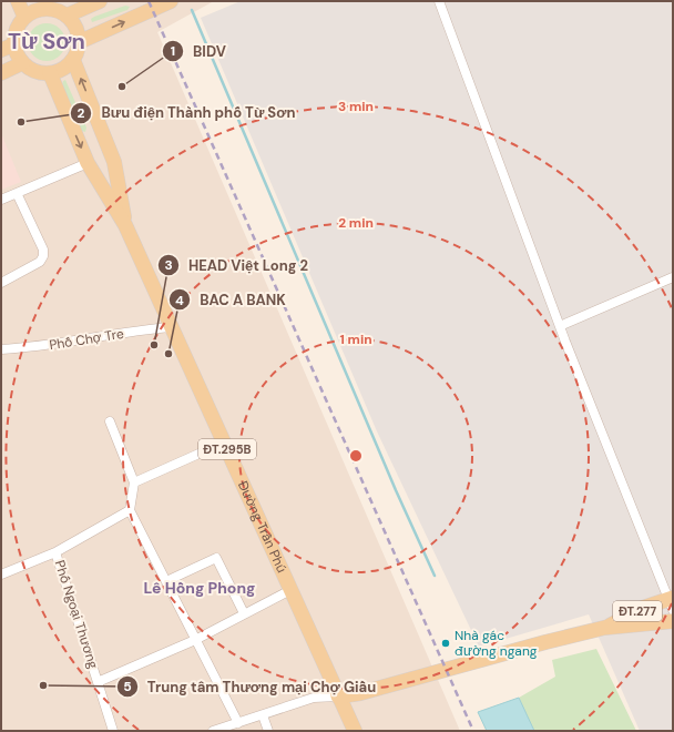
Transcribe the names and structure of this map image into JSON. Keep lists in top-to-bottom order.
{
  "streets": {
    "main road": ["ĐT.295B", "Đường Trần Phú", "ĐT.277"],
    "street": ["Phố Chợ Tre", "Phố Ngoại Thương"]
  },
  "crossings": [
    ["Phố Chợ Tre", "Đường Trần Phú"],
    ["Đường Trần Phú", "ĐT.277"],
    ["Đường Trần Phú", "Phố Ngoại Thương"]
  ],
  "districts": ["Từ Sơn", "Lê Hồng Phong"],
  "places": [
    "BIDV",
    "Bưu điện Thành phố Từ Sơn",
    "HEAD Việt Long 2",
    "BAC A BANK",
    "Nhà gác đường ngang",
    "Trung tâm Thương mại Chợ Giầu"
  ],
  "rings": ["3 min", "2 min", "1 min"]
}
